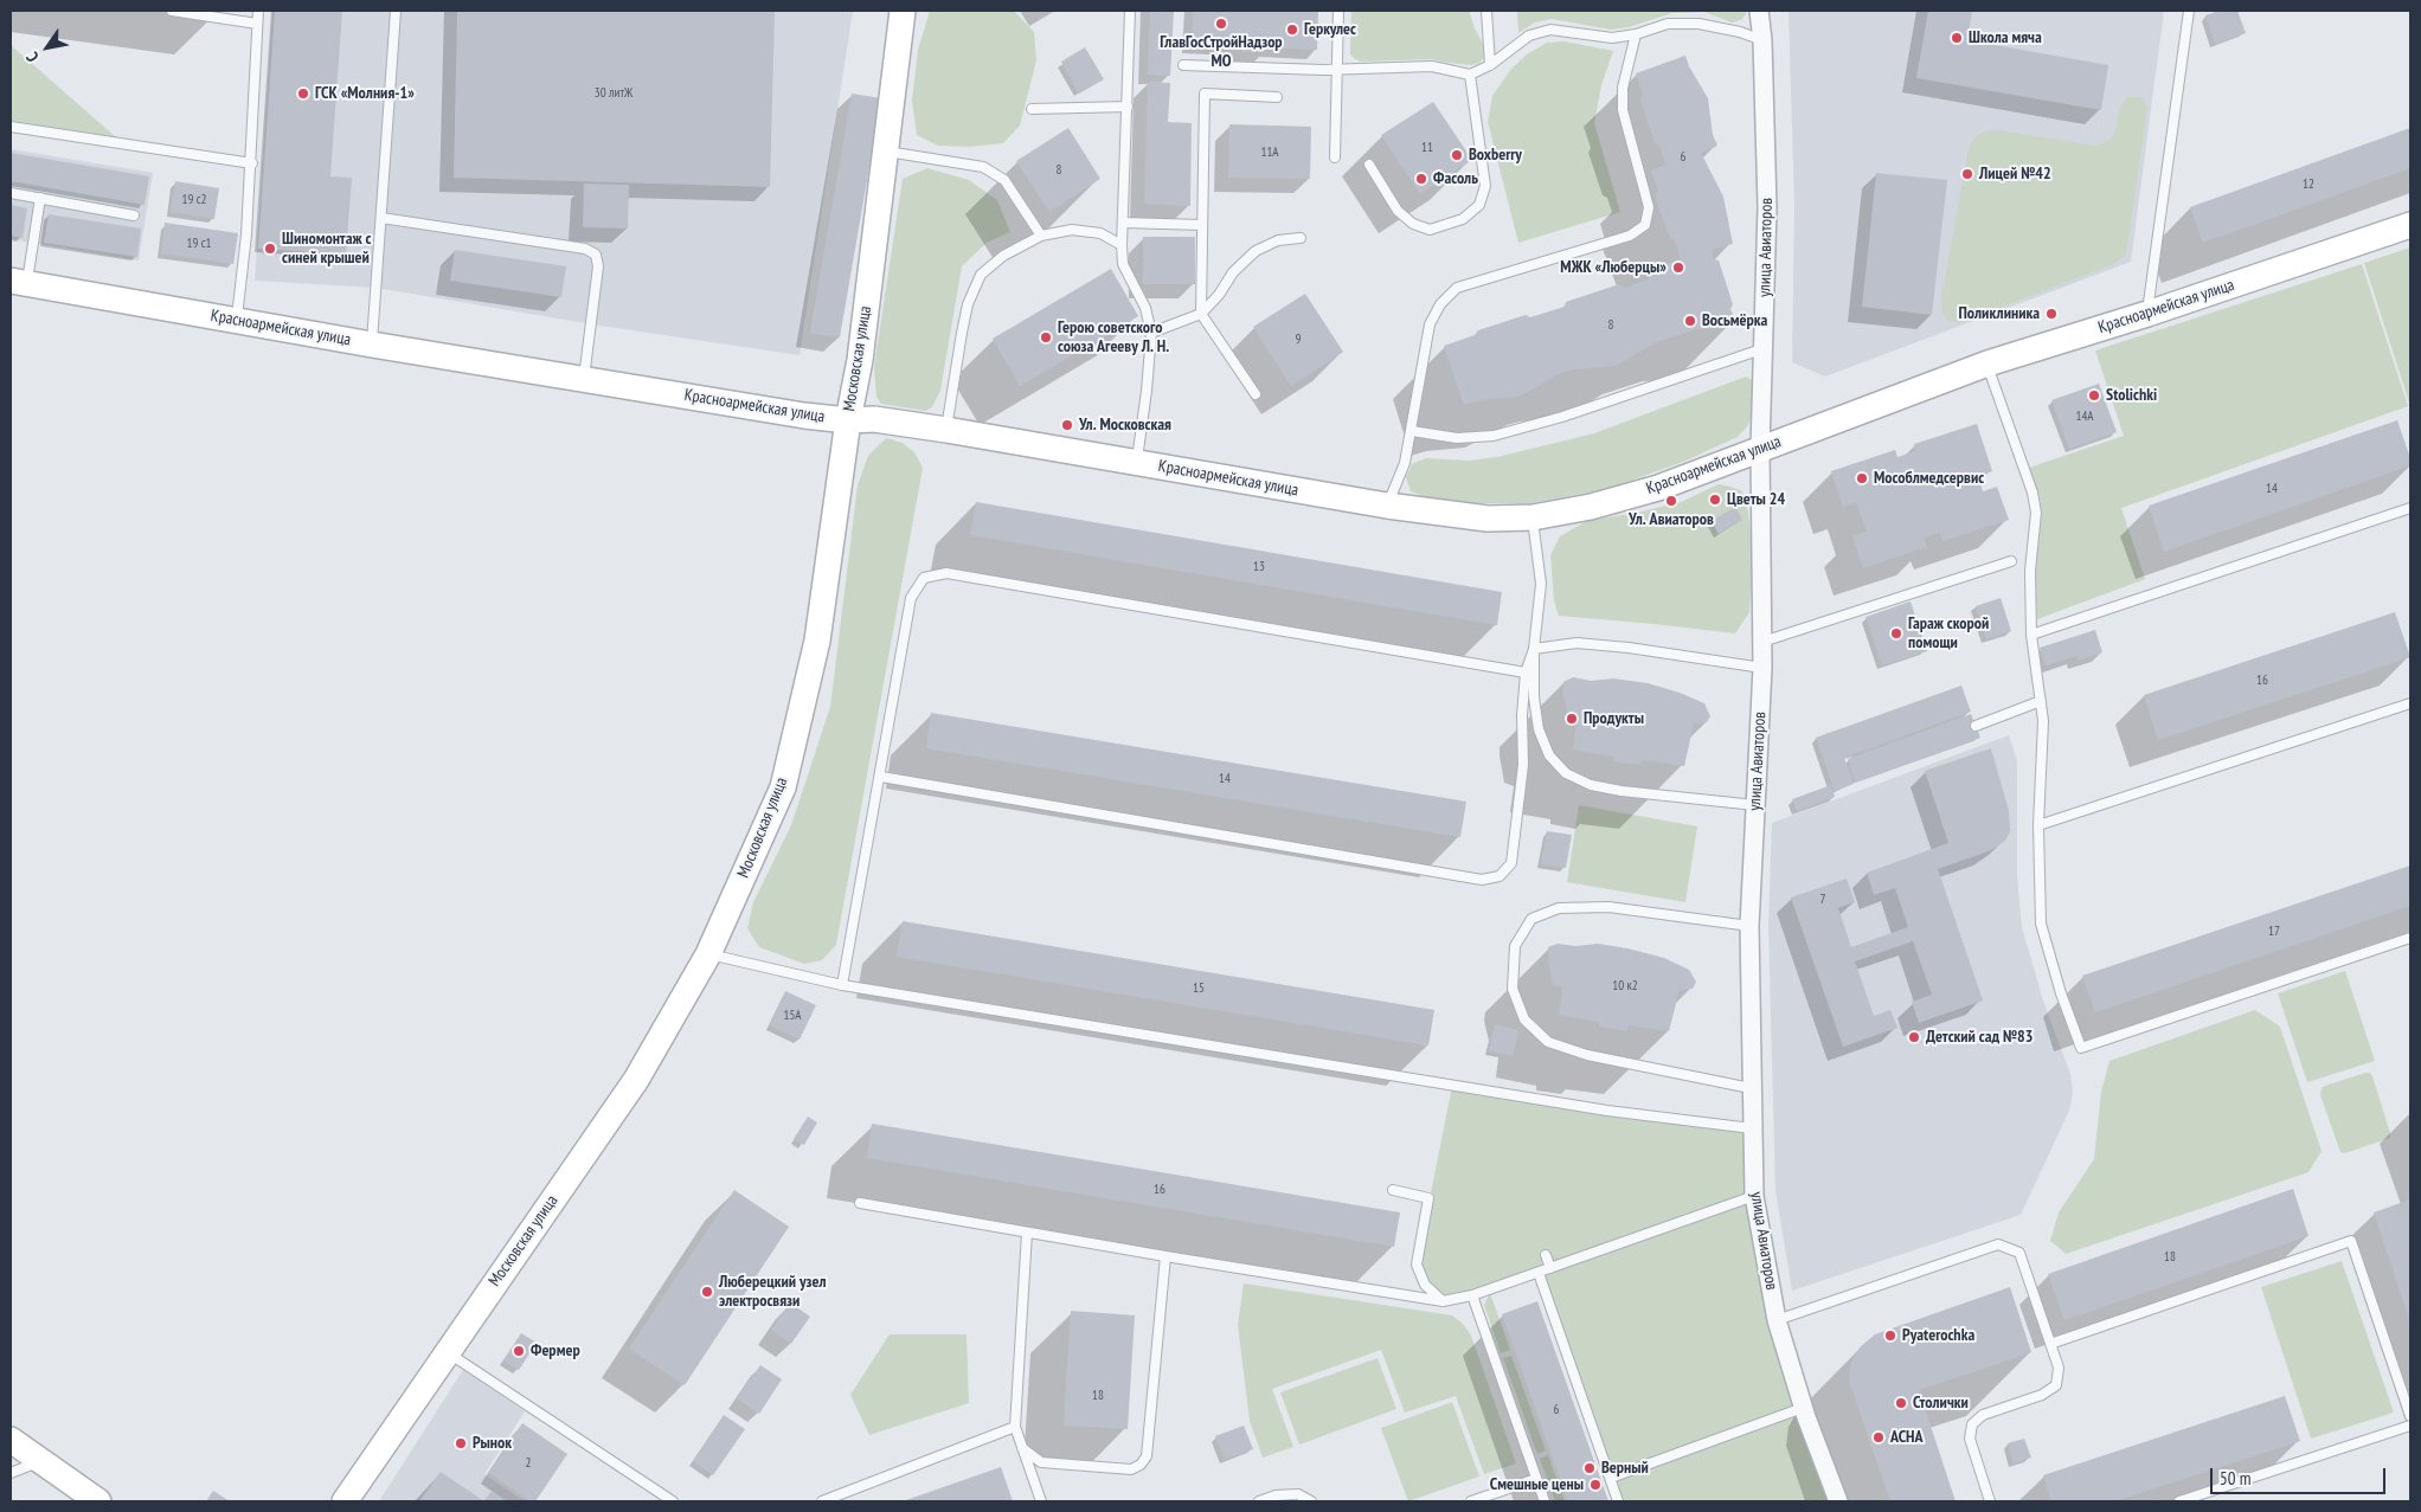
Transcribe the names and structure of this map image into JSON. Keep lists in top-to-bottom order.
{
  "streets": {
    "street": ["улица Авиаторов", "Красноармейская улица", "Московская улица"]
  },
  "crossings": [
    ["улица Авиаторов", "Красноармейская улица"],
    ["Красноармейская улица", "Московская улица"]
  ],
  "places": [
    "ГлавГосСтройНадзор МО",
    "Геркулес",
    "Школа мяча",
    "ГСК «Молния-1»",
    "Boxberry",
    "Лицей №42",
    "Фасоль",
    "Шиномонтаж с синей крышей",
    "МЖК «Люберцы»",
    "Поликлиника",
    "Восьмёрка",
    "Герою советского союза Агееву Л. Н.",
    "Stolichki",
    "Ул. Московская",
    "Мособлмедсервис",
    "Цветы 24",
    "Ул. Авиаторов",
    "Гараж скорой помощи",
    "Продукты",
    "Детский сад №83",
    "Люберецкий узел электросвязи",
    "Pyaterochka",
    "Фермер",
    "Столички",
    "АСНА",
    "Рынок",
    "Верный",
    "Смешные цены"
  ],
  "house_numbers": [
    "30 литЖ",
    "11",
    "11А",
    "6",
    "8",
    "12",
    "19 с2",
    "19 с1",
    "8",
    "9",
    "14А",
    "14",
    "13",
    "16",
    "14",
    "7",
    "17",
    "10 к2",
    "15",
    "15А",
    "16",
    "18",
    "18",
    "6",
    "2"
  ],
  "scale_bar": "50 m",
  "north": "bottom left"
}
